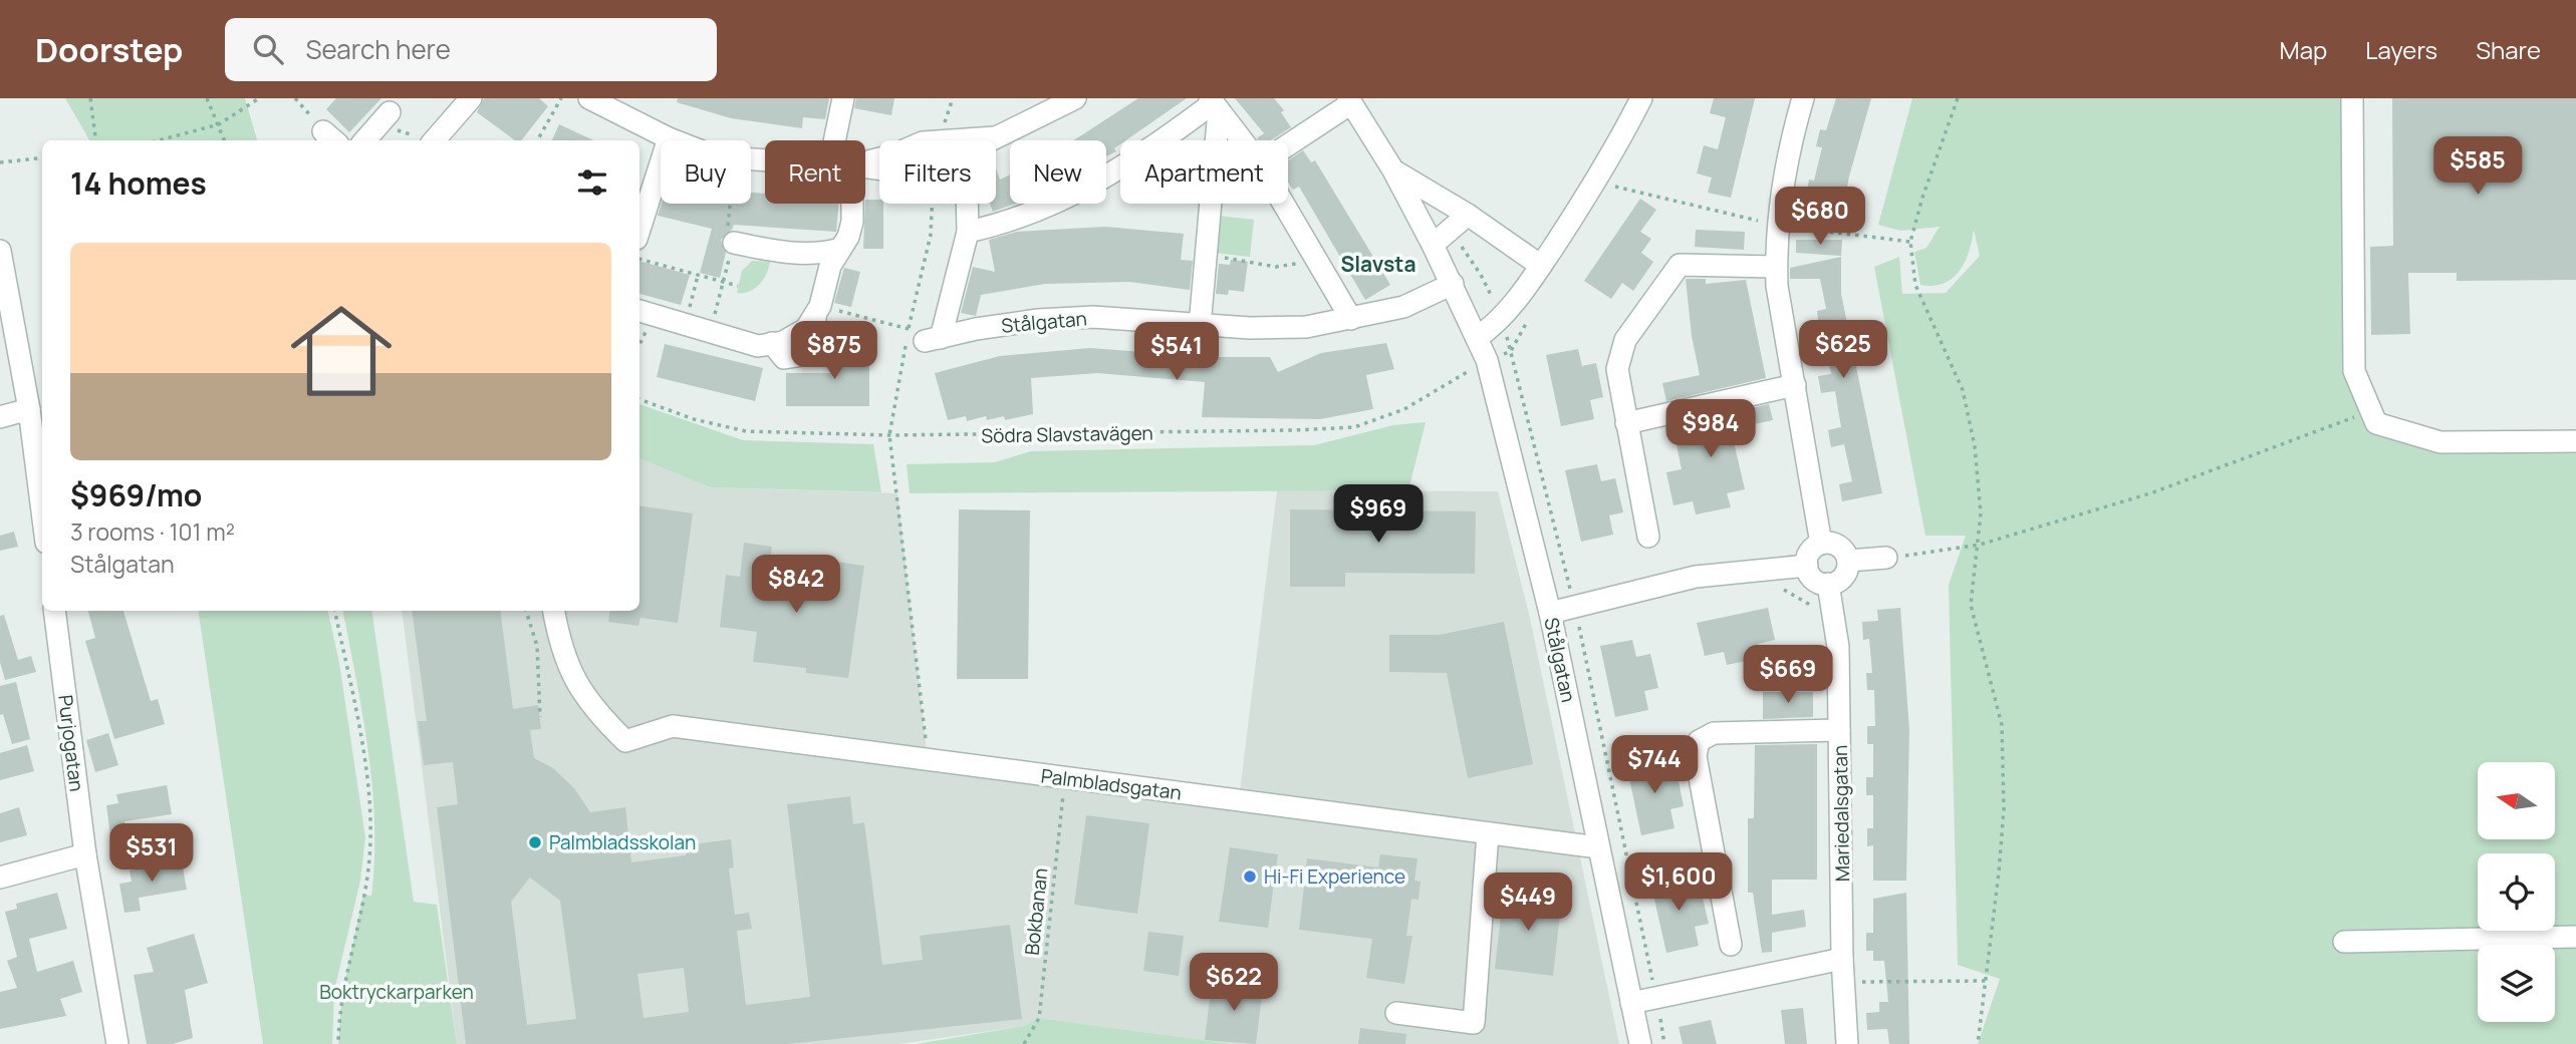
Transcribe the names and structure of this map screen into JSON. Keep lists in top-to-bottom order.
{
  "streets": {
    "street": [
      "Stålgatan",
      "Purjogatan",
      "Palmbladsgatan",
      "Mariedalsgatan"
    ],
    "path": ["Södra Slavstavägen", "Bokbanan"]
  },
  "crossings": [
    ["Stålgatan", "Södra Slavstavägen"],
    ["Stålgatan", "Palmbladsgatan"],
    ["Palmbladsgatan", "Bokbanan"]
  ],
  "districts": ["Slavsta"],
  "parks": ["Boktryckarparken"],
  "places": ["Palmbladsskolan", "Hi-Fi Experience"],
  "north": "left",
  "page": {
    "header": "Doorstep",
    "search": "Search here",
    "nav": ["Map", "Layers", "Share"],
    "price": [
      "$585",
      "$680",
      "$625",
      "$875",
      "$541",
      "$984",
      "$969",
      "$842",
      "$669",
      "$744",
      "$531",
      "$1,600",
      "$449",
      "$622"
    ],
    "chip": [
      "Buy",
      "Rent",
      "Filters",
      "New",
      "Apartment"
    ],
    "heading": "14 homes",
    "list": [
      {
        "name": "$969/mo",
        "note": "3 rooms · 101 m² · Stålgatan"
      }
    ]
  }
}
